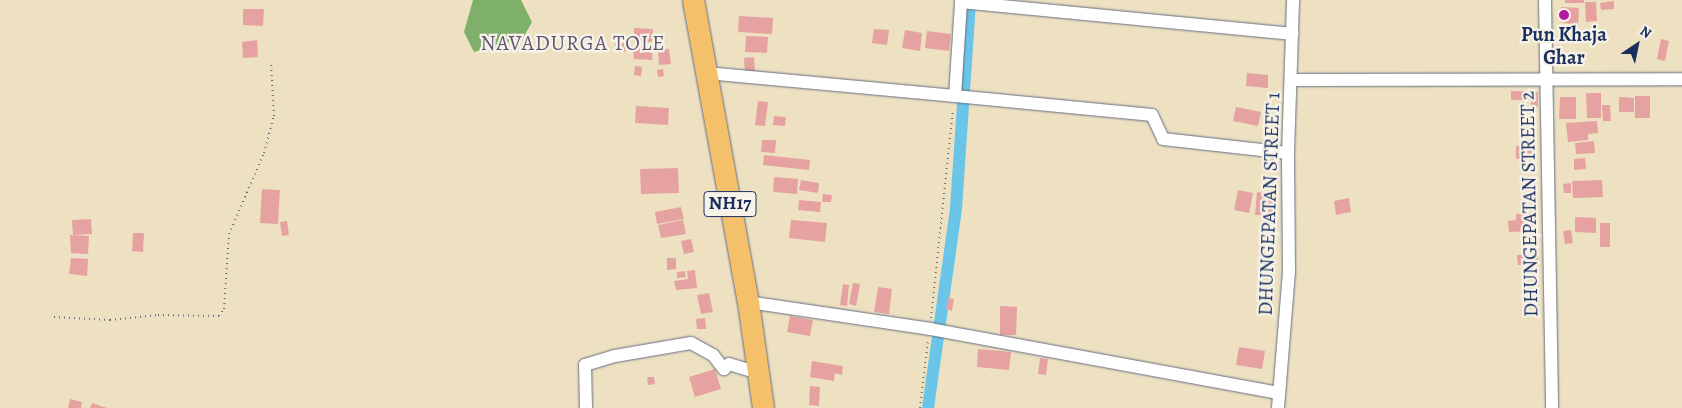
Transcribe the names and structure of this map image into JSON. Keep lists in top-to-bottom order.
{
  "streets": {
    "highway": ["NH17"],
    "street": ["DHUNGEPATAN STREET 1", "DHUNGEPATAN STREET 2"]
  },
  "districts": ["NAVADURGA TOLE"],
  "places": ["Pun Khaja Ghar"],
  "north": "top right"
}
